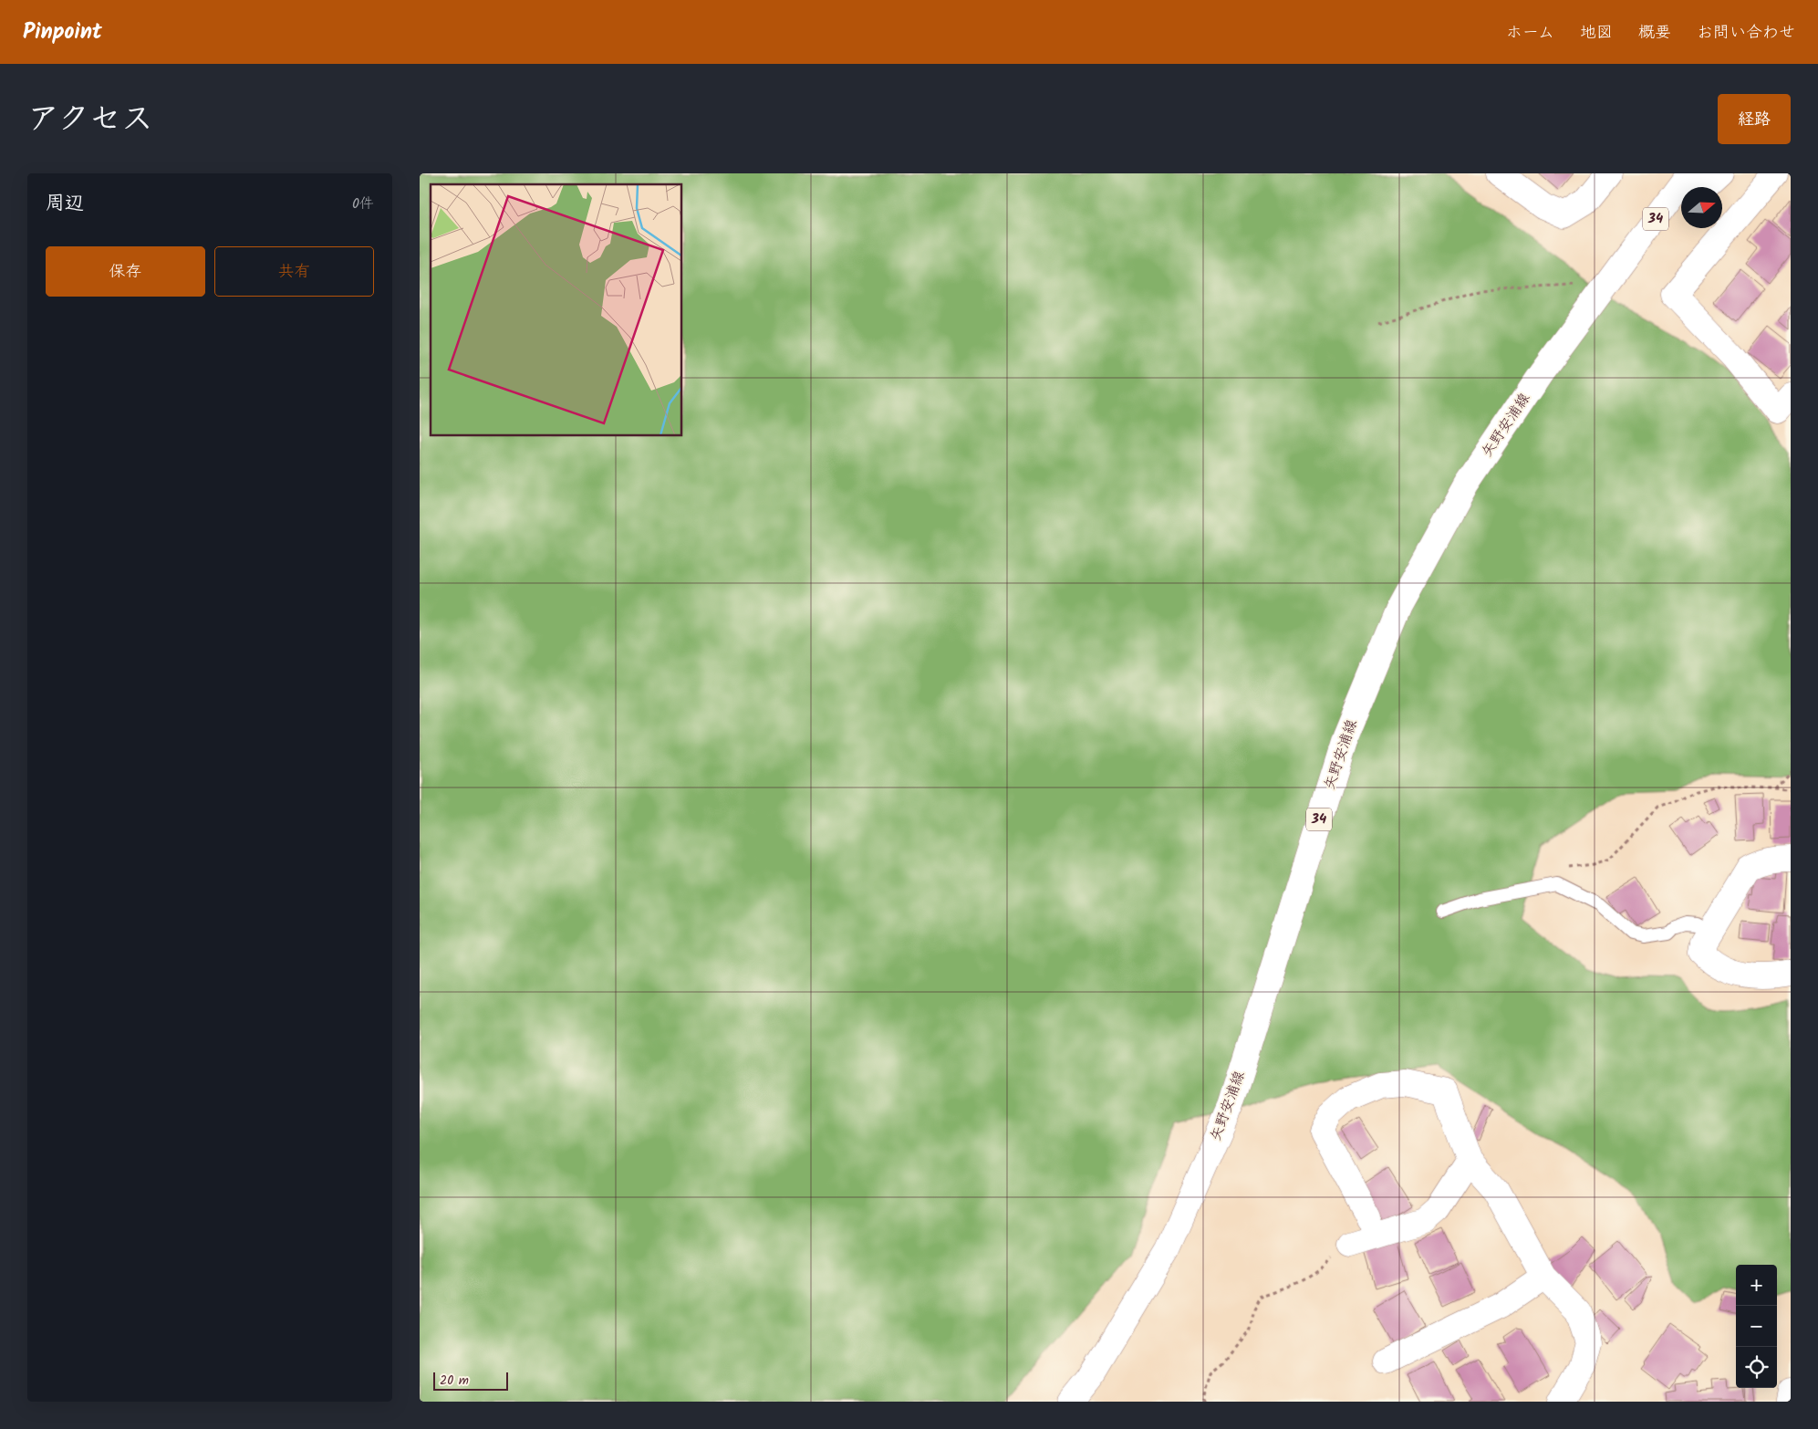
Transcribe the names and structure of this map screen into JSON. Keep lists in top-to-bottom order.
{
  "streets": {
    "street": ["34", "矢野安浦線"]
  },
  "scale_bar": "20 m",
  "north": "right",
  "page": {
    "header": "Pinpoint",
    "nav": [
      "ホーム",
      "地図",
      "概要",
      "お問い合わせ"
    ],
    "title": "アクセス",
    "buttons": [
      "経路",
      ["保存", "共有"]
    ],
    "heading": ["周辺", "0件"],
    "map_buttons": ["+", "−"],
    "scale": "20 m"
  }
}
